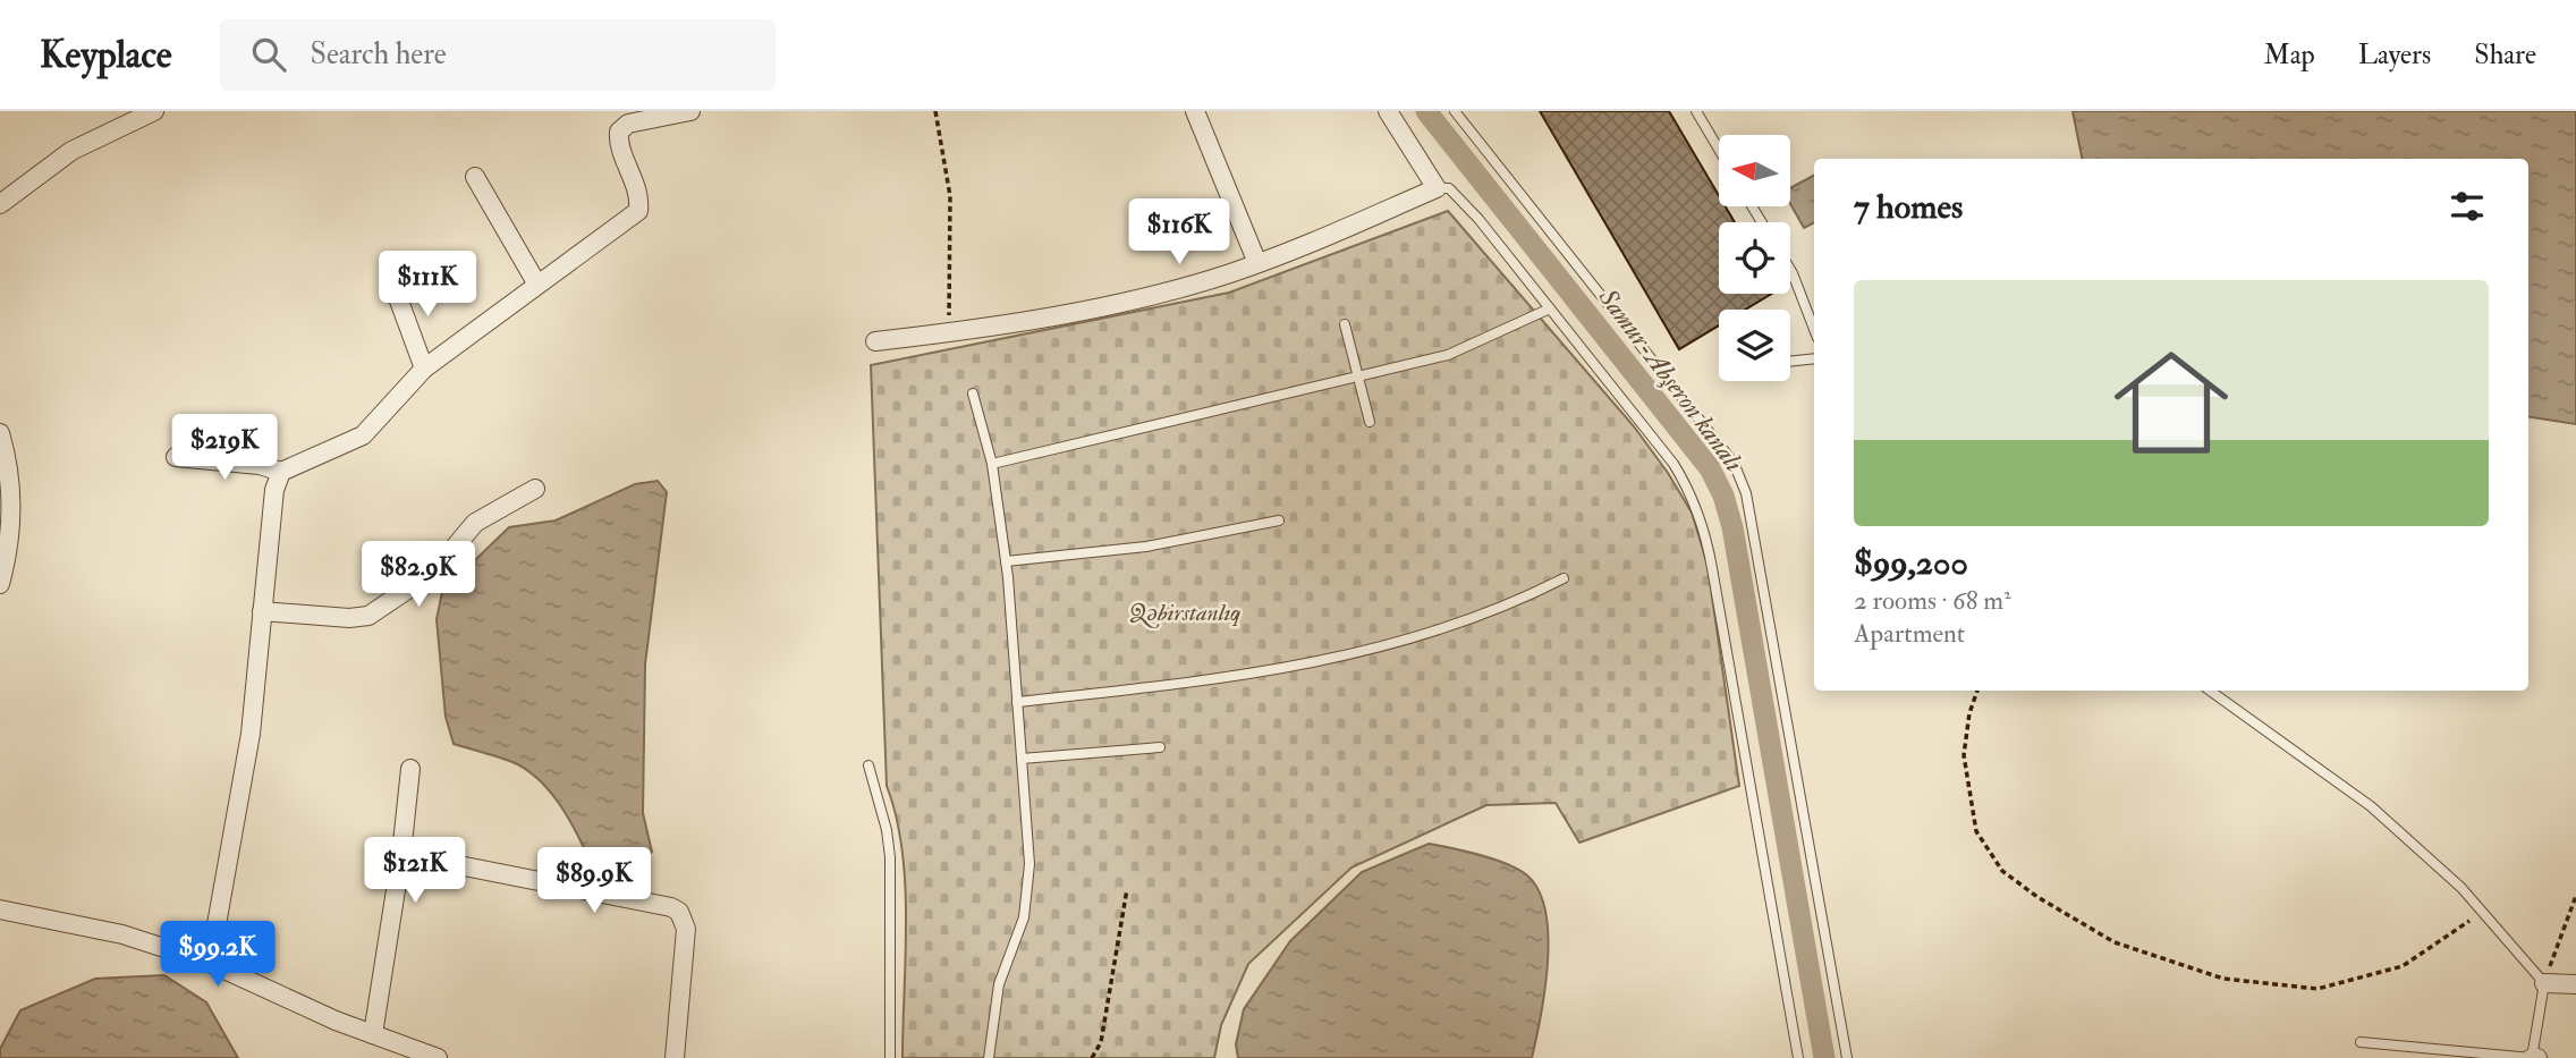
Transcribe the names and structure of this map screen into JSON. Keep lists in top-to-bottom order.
{
  "water": ["Samur-Abşeron kanalı"],
  "parks": ["Qəbirstanlıq"],
  "north": "left",
  "page": {
    "header": "Keyplace",
    "search": "Search here",
    "nav": ["Map", "Layers", "Share"],
    "heading": "7 homes",
    "price": [
      "$116K",
      "$111K",
      "$219K",
      "$82.9K",
      "$121K",
      "$89.9K",
      "$99.2K"
    ],
    "list": [
      {
        "name": "$99,200",
        "note": "2 rooms · 68 m² · Apartment"
      }
    ]
  }
}
